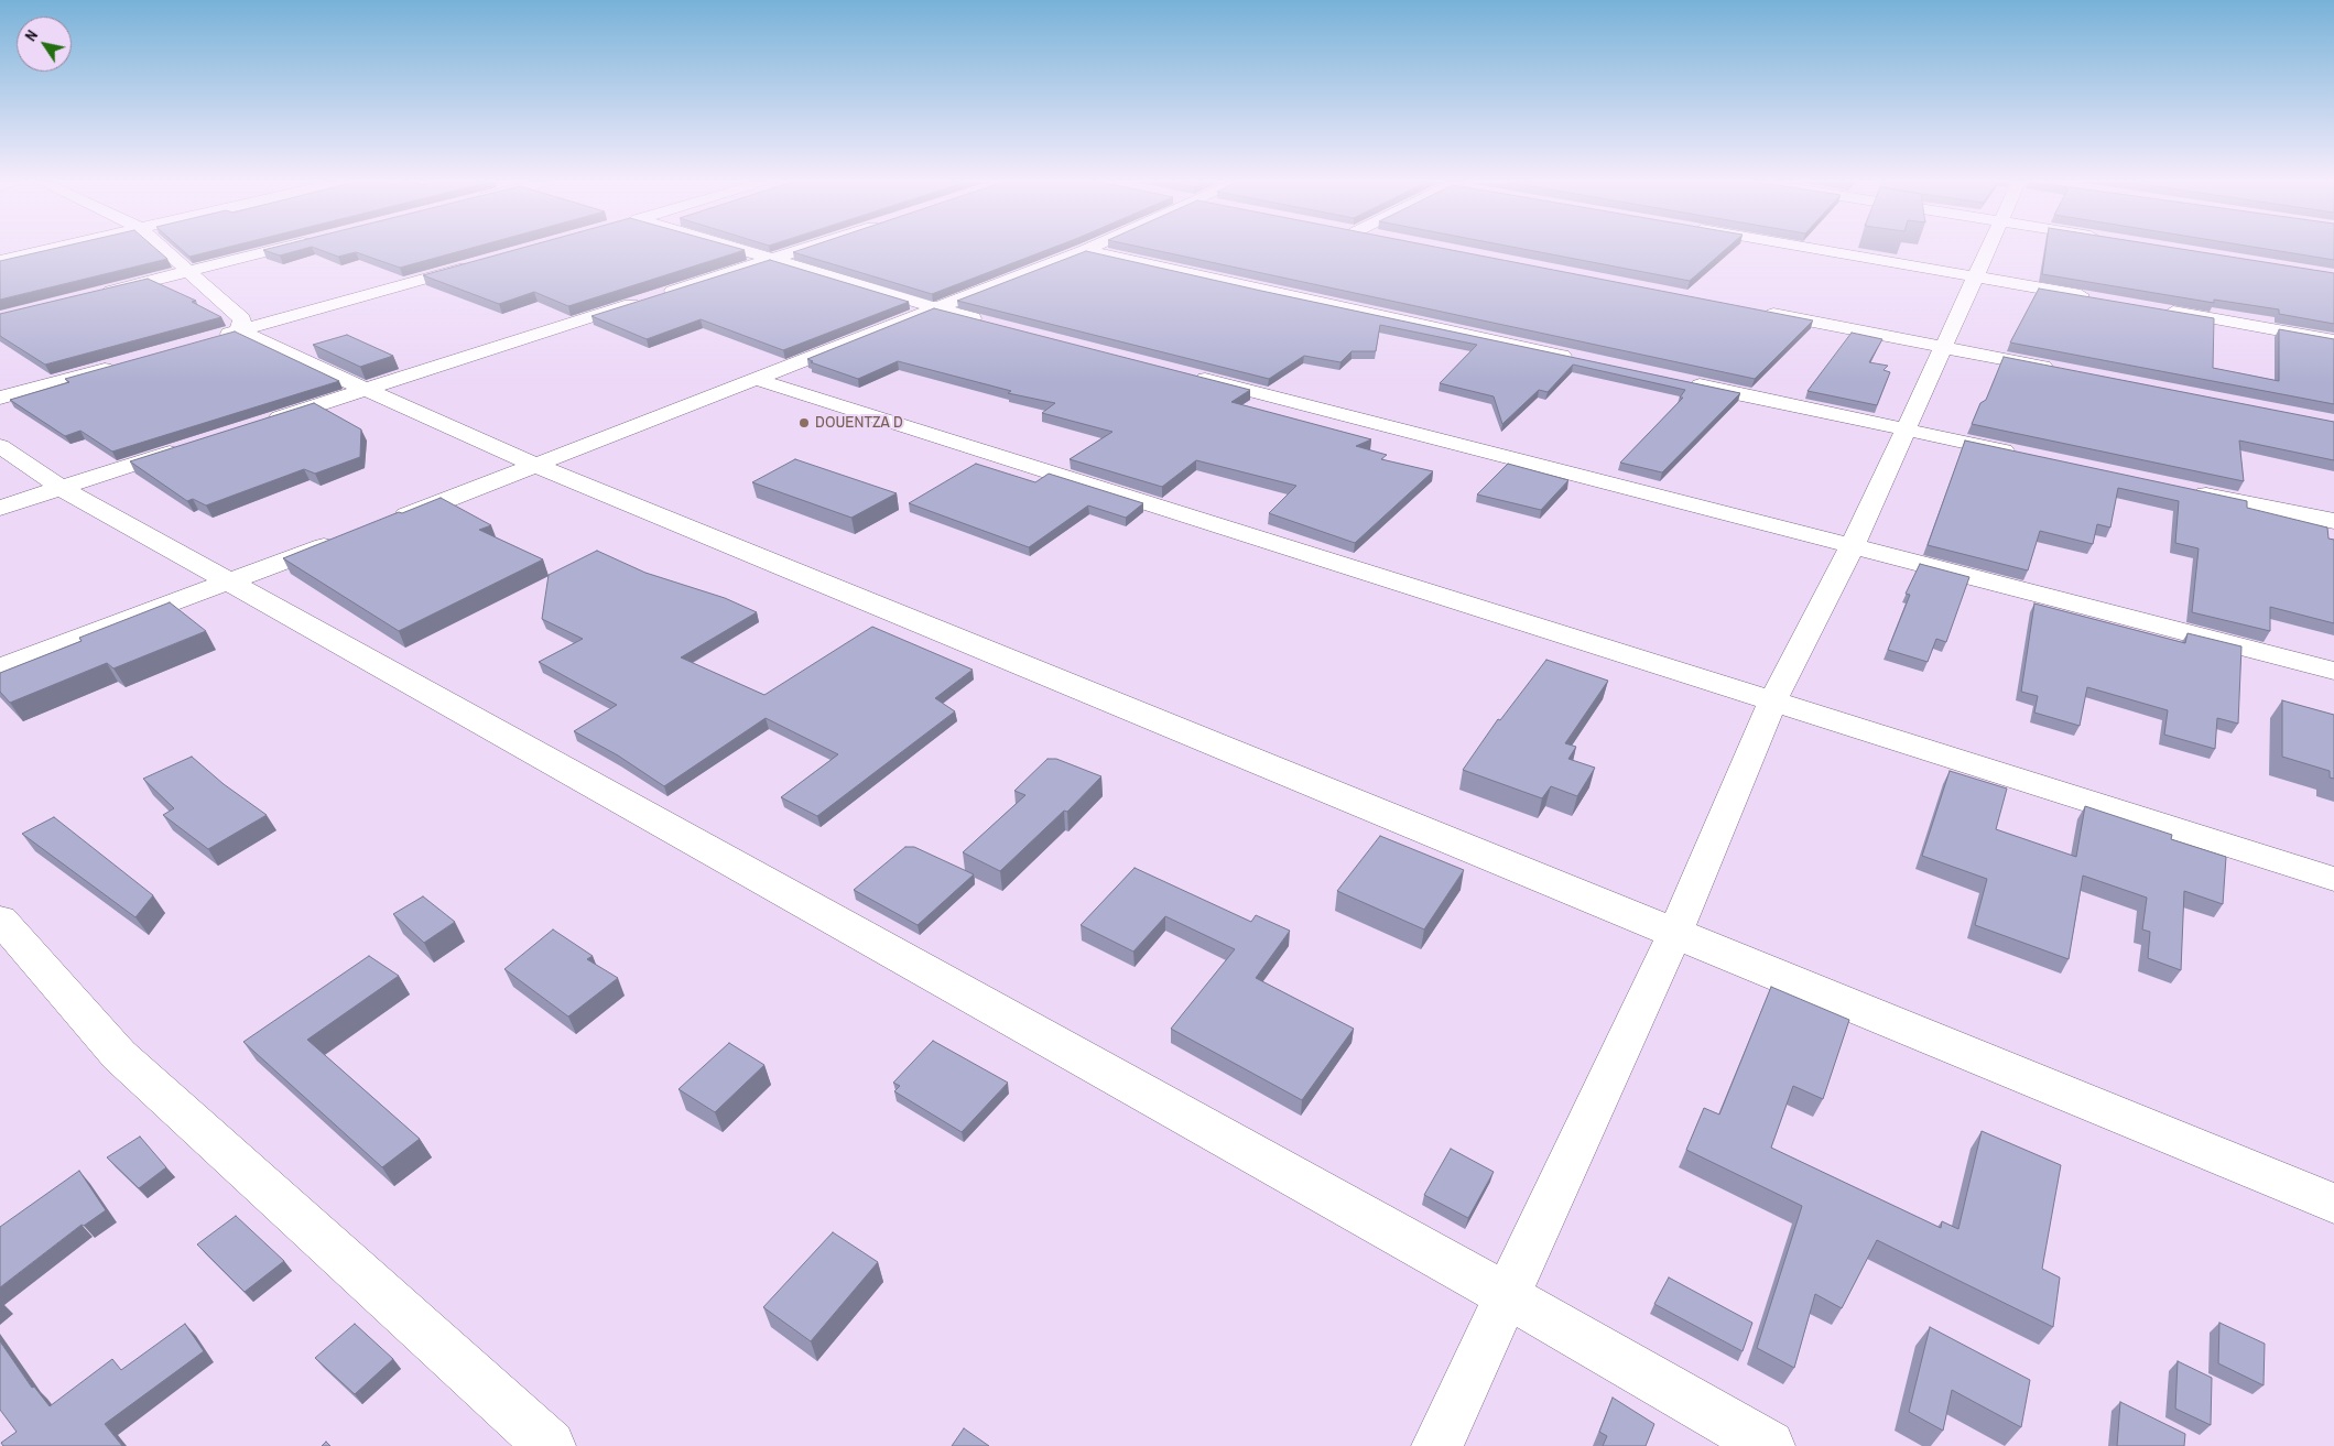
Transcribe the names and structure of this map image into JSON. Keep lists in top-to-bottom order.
{
  "places": ["DOUENTZA D"],
  "north": "top left"
}
